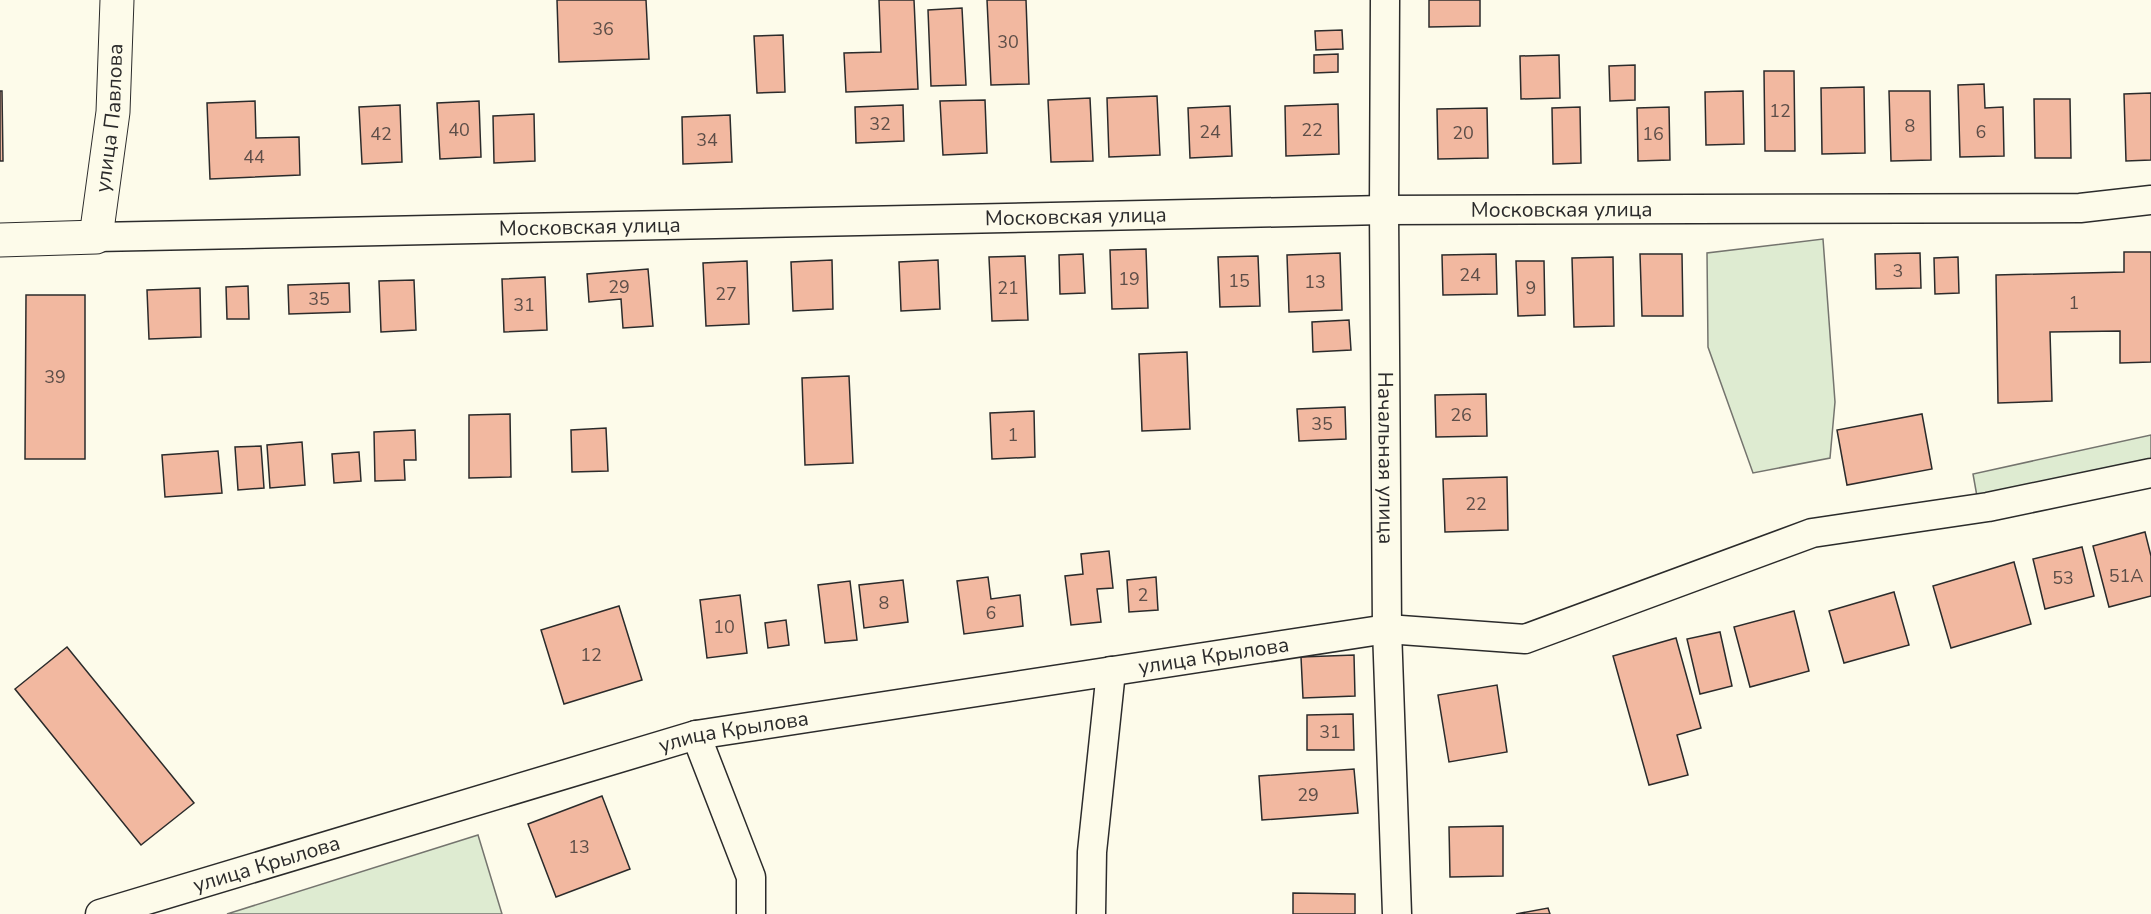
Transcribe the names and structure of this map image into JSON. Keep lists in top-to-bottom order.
{
  "streets": {
    "main road": ["улица Павлова", "Московская улица"],
    "street": ["Начальная улица", "улица Крылова"]
  },
  "crossings": [
    ["улица Павлова", "Московская улица"],
    ["Московская улица", "Начальная улица"],
    ["Начальная улица", "улица Крылова"]
  ],
  "house_numbers": [
    "36",
    "30",
    "12",
    "32",
    "8",
    "40",
    "22",
    "24",
    "6",
    "20",
    "42",
    "16",
    "34",
    "44",
    "3",
    "24",
    "19",
    "15",
    "13",
    "29",
    "21",
    "9",
    "27",
    "35",
    "1",
    "31",
    "39",
    "26",
    "35",
    "1",
    "22",
    "51А",
    "53",
    "2",
    "8",
    "6",
    "10",
    "12",
    "31",
    "29",
    "13"
  ]
}
